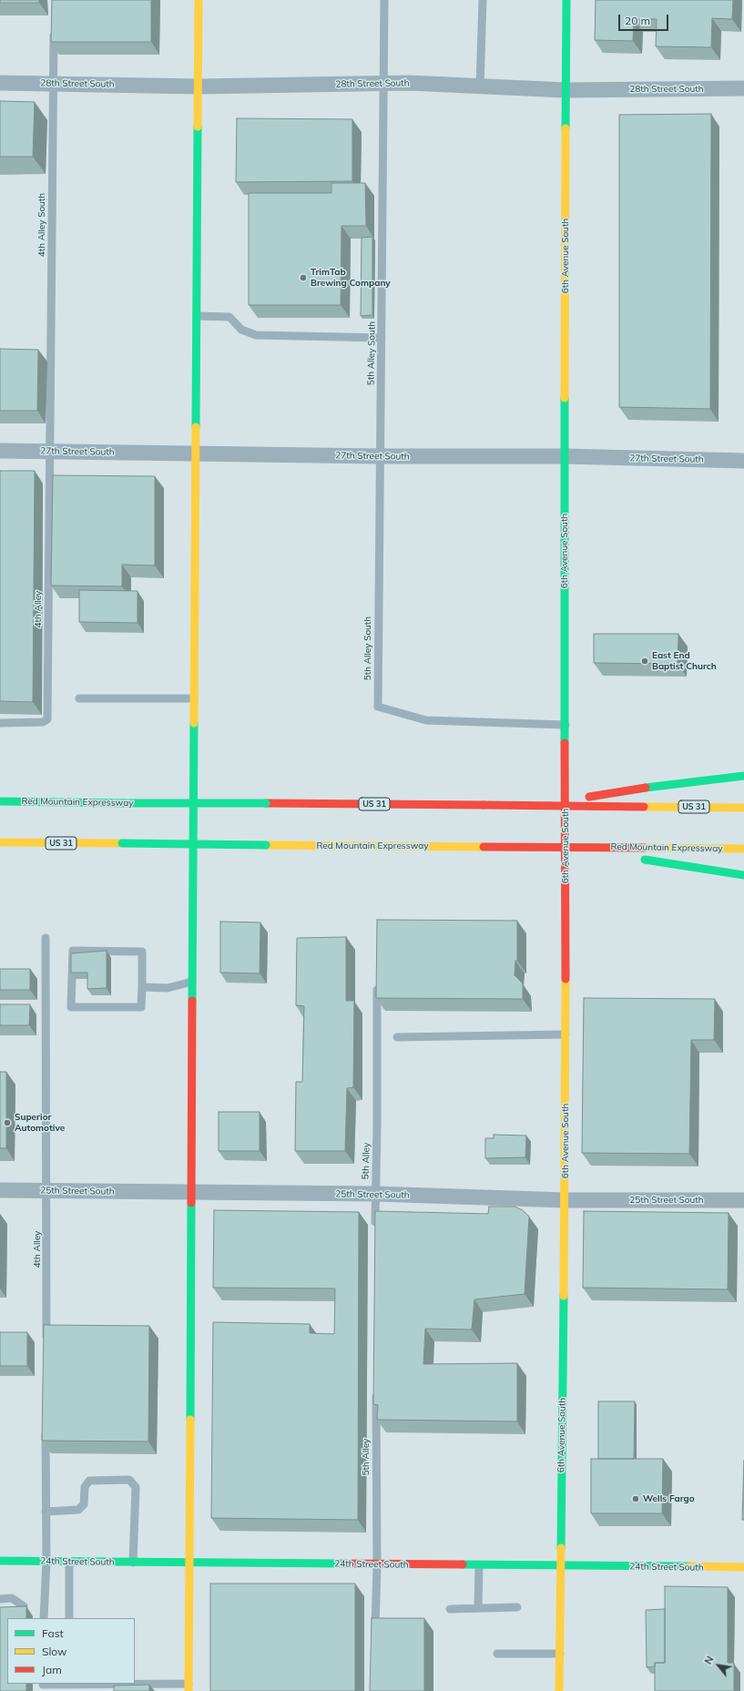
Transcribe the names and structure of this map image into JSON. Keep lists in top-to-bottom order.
{
  "streets": {
    "main road": [
      "6th Avenue South",
      "Red Mountain Expressway",
      "US 31",
      "24th Street South"
    ],
    "street": ["28th Street South", "27th Street South", "25th Street South"],
    "lane": [
      "4th Alley South",
      "5th Alley South",
      "4th Alley",
      "5th Alley"
    ]
  },
  "crossings": [
    ["28th Street South", "4th Alley South"],
    ["28th Street South", "6th Avenue South"],
    ["28th Street South", "5th Alley South"],
    ["4th Alley South", "27th Street South"],
    ["4th Alley South", "4th Alley"],
    ["6th Avenue South", "5th Alley South"],
    ["6th Avenue South", "27th Street South"],
    ["6th Avenue South", "25th Street South"],
    ["6th Avenue South", "24th Street South"],
    ["5th Alley South", "27th Street South"],
    ["27th Street South", "4th Alley"],
    ["4th Alley", "25th Street South"],
    ["5th Alley", "25th Street South"],
    ["5th Alley", "24th Street South"]
  ],
  "places": [
    "TrimTab Brewing Company",
    "East End Baptist Church",
    "Superior Automotive",
    "Wells Fargo"
  ],
  "legend": ["Fast", "Slow", "Jam"],
  "scale_bar": "20 m",
  "north": "top left"
}
